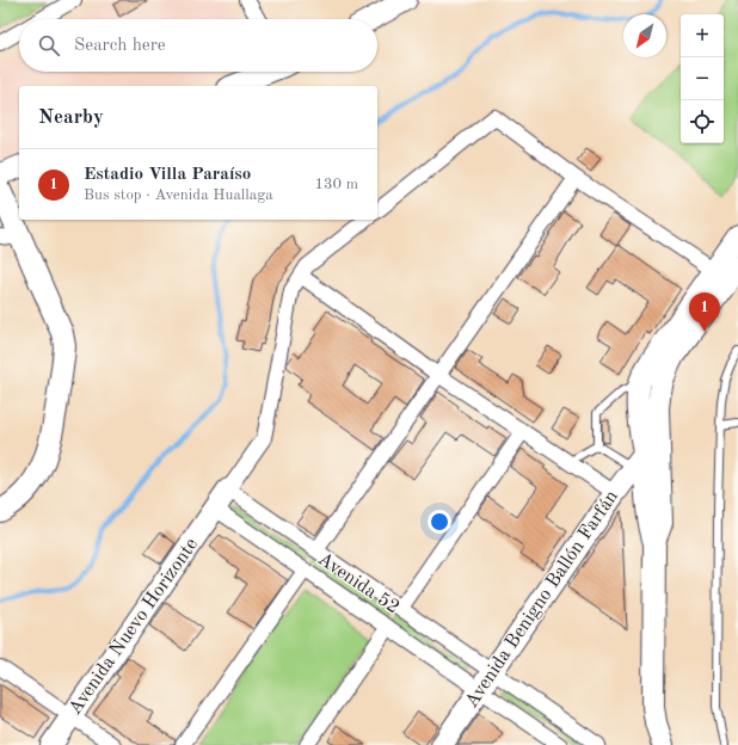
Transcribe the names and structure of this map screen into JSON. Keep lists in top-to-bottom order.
{
  "streets": {
    "street": ["Avenida 52", "Avenida Benigno Ballón Farfán", "Avenida Nuevo Horizonte"]
  },
  "crossings": [
    ["Avenida 52", "Avenida Benigno Ballón Farfán"],
    ["Avenida 52", "Avenida Nuevo Horizonte"]
  ],
  "north": "bottom left",
  "page": {
    "map_buttons": ["+", "−"],
    "search": "Search here",
    "heading": "Nearby",
    "list": [
      {
        "mark": "1",
        "name": "Estadio Villa Paraíso",
        "note": "Bus stop · Avenida Huallaga",
        "value": "130 m"
      }
    ],
    "pins": "1"
  }
}
